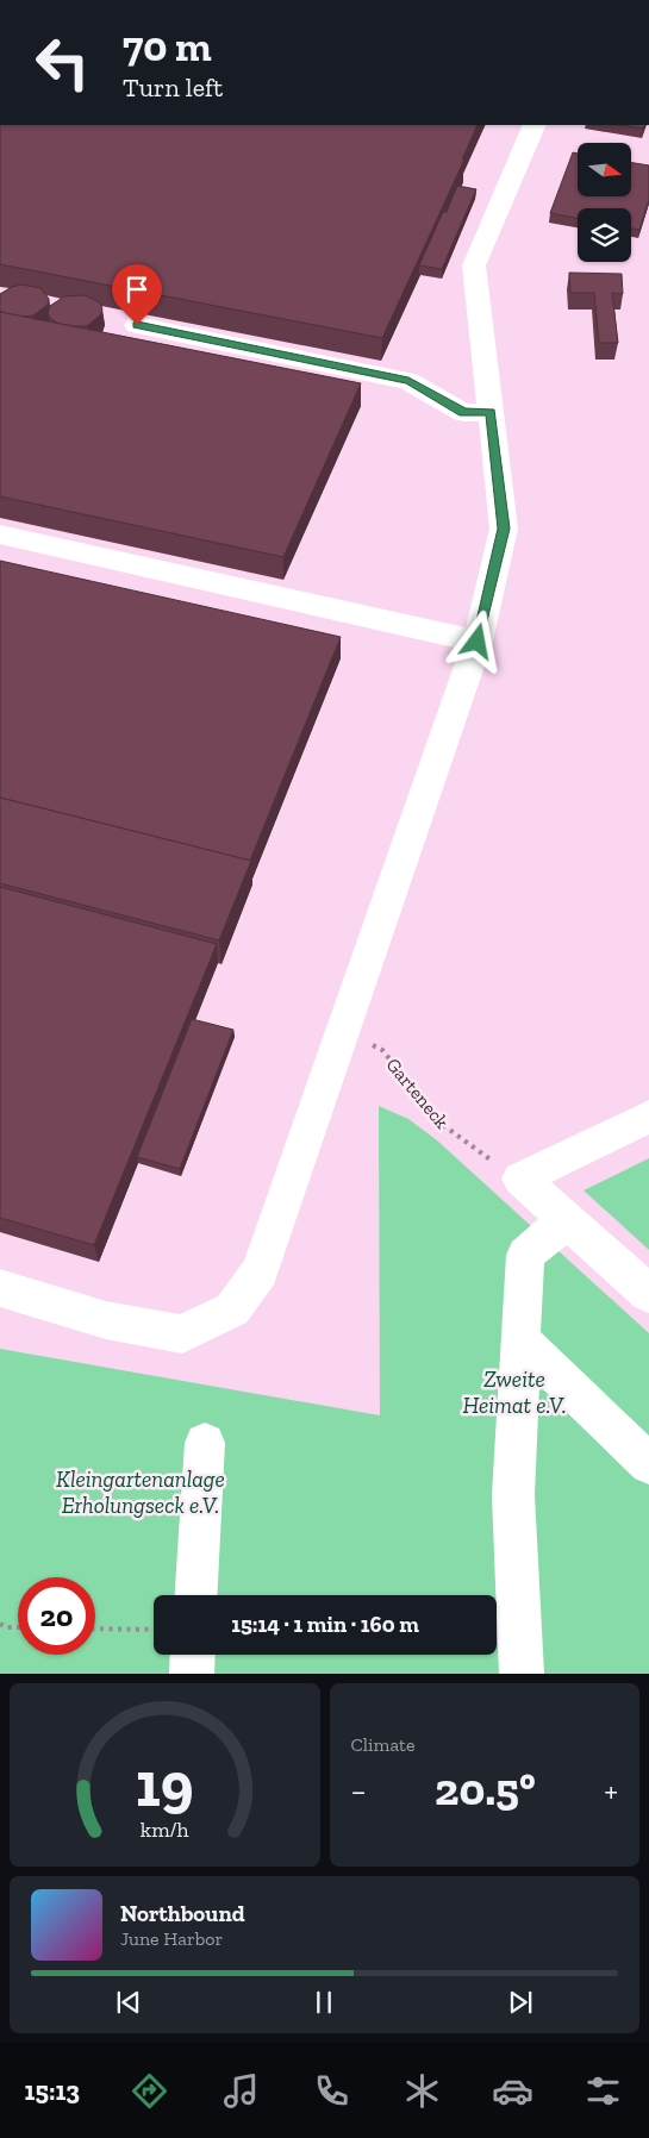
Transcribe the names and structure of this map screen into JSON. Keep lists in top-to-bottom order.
{
  "streets": {
    "path": ["Garteneck"]
  },
  "parks": ["Zweite Heimat e.V.", "Kleingartenanlage Erholungseck e.V."],
  "north": "right",
  "page": {
    "turn": ["70 m", "Turn left"],
    "limit": "20",
    "trip": "15:14 · 1 min · 160 m",
    "tile": "Climate",
    "heat": ["−", "20.5°", "+"],
    "song": ["Northbound", "June Harbor"],
    "tabs": "15:13",
    "gauge": ["19", "km/h"]
  }
}
